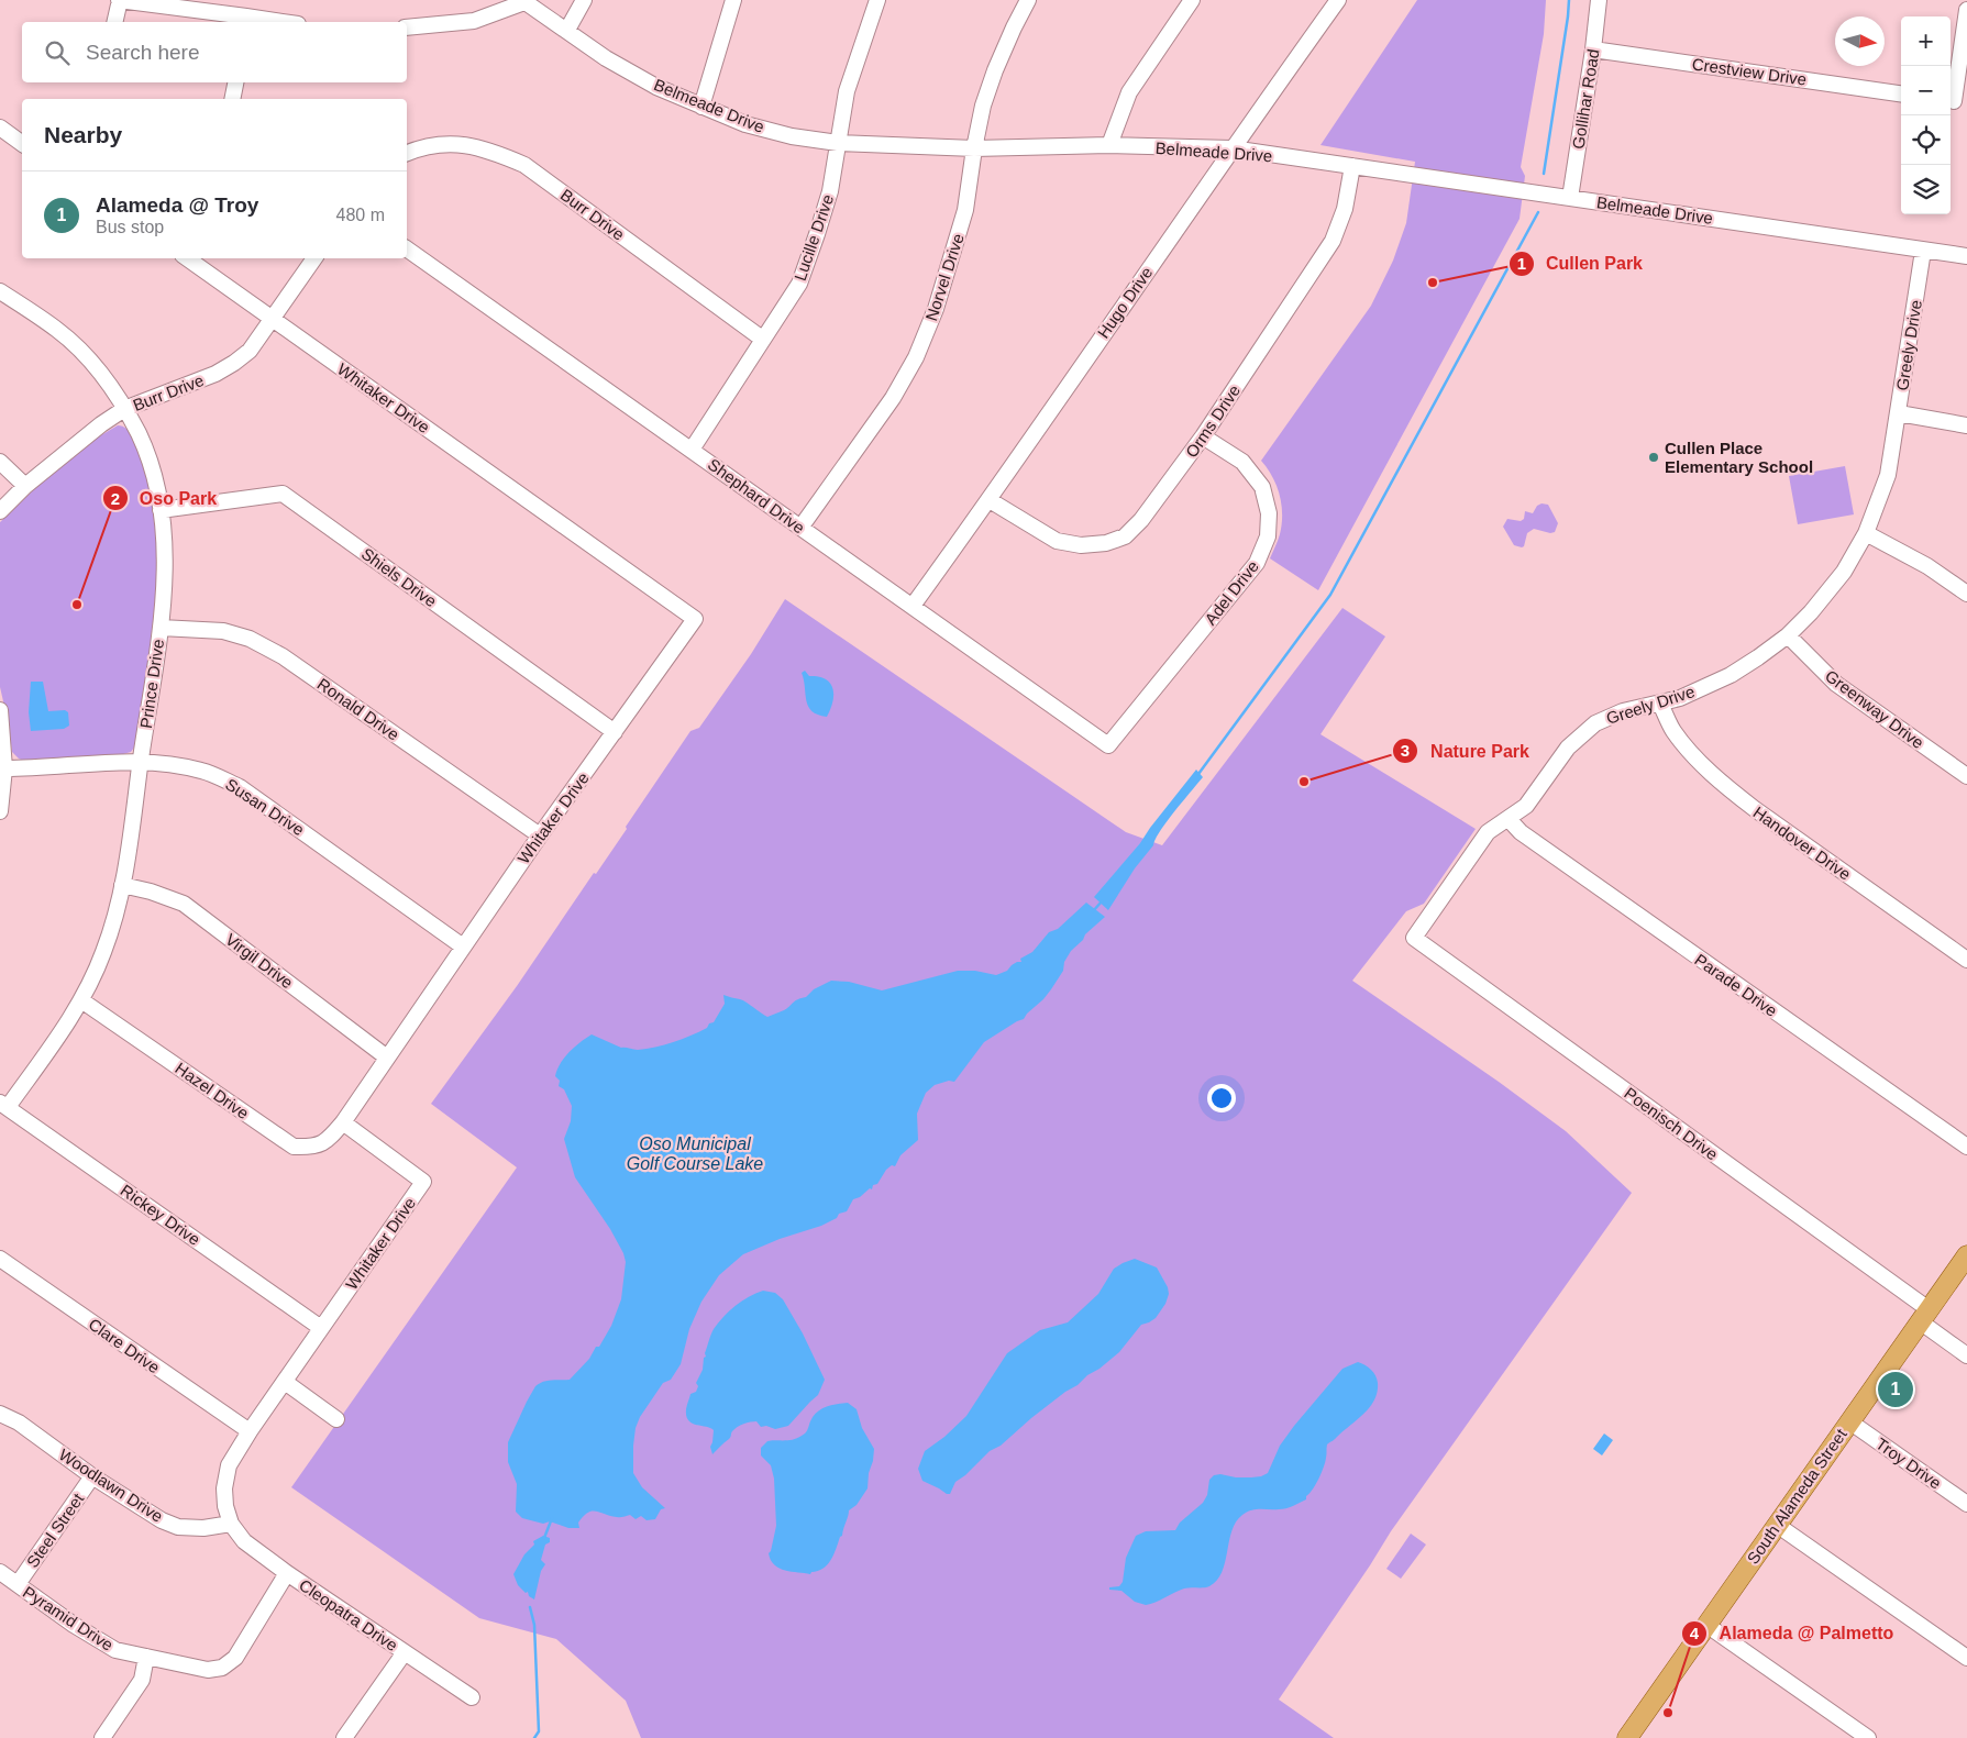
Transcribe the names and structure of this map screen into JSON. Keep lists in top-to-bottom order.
{
  "streets": {
    "main road": ["South Alameda Street"],
    "street": [
      "Crestview Drive",
      "Gollihar Road",
      "Belmeade Drive",
      "Burr Drive",
      "Lucille Drive",
      "Norvel Drive",
      "Hugo Drive",
      "Greely Drive",
      "Whitaker Drive",
      "Orms Drive",
      "Shephard Drive",
      "Shiels Drive",
      "Adel Drive",
      "Prince Drive",
      "Ronald Drive",
      "Greenway Drive",
      "Susan Drive",
      "Handover Drive",
      "Virgil Drive",
      "Parade Drive",
      "Hazel Drive",
      "Poenisch Drive",
      "Rickey Drive",
      "Clare Drive",
      "Troy Drive",
      "Woodlawn Drive",
      "Steel Street",
      "Cleopatra Drive",
      "Pyramid Drive"
    ]
  },
  "crossings": [
    ["Crestview Drive", "Gollihar Road"],
    ["Gollihar Road", "Belmeade Drive"],
    ["Belmeade Drive", "Lucille Drive"],
    ["Belmeade Drive", "Norvel Drive"],
    ["Belmeade Drive", "Hugo Drive"],
    ["Belmeade Drive", "Greely Drive"],
    ["Belmeade Drive", "Orms Drive"],
    ["Burr Drive", "Lucille Drive"],
    ["Burr Drive", "Whitaker Drive"],
    ["Burr Drive", "Prince Drive"],
    ["Lucille Drive", "Shephard Drive"],
    ["Norvel Drive", "Shephard Drive"],
    ["Hugo Drive", "Orms Drive"],
    ["Hugo Drive", "Shephard Drive"],
    ["Greely Drive", "Greenway Drive"],
    ["Greely Drive", "Handover Drive"],
    ["Greely Drive", "Parade Drive"],
    ["Greely Drive", "Poenisch Drive"],
    ["Whitaker Drive", "Shiels Drive"],
    ["Whitaker Drive", "Ronald Drive"],
    ["Whitaker Drive", "Susan Drive"],
    ["Whitaker Drive", "Virgil Drive"],
    ["Whitaker Drive", "Hazel Drive"],
    ["Whitaker Drive", "Rickey Drive"],
    ["Whitaker Drive", "Clare Drive"],
    ["Whitaker Drive", "Woodlawn Drive"],
    ["Whitaker Drive", "Cleopatra Drive"],
    ["Orms Drive", "Adel Drive"],
    ["Shephard Drive", "Adel Drive"],
    ["Shiels Drive", "Prince Drive"],
    ["Prince Drive", "Ronald Drive"],
    ["Prince Drive", "Susan Drive"],
    ["Prince Drive", "Virgil Drive"],
    ["Prince Drive", "Hazel Drive"],
    ["Prince Drive", "Rickey Drive"],
    ["Poenisch Drive", "South Alameda Street"],
    ["Troy Drive", "South Alameda Street"],
    ["Woodlawn Drive", "Steel Street"],
    ["Woodlawn Drive", "Cleopatra Drive"],
    ["Steel Street", "Pyramid Drive"],
    ["Cleopatra Drive", "Pyramid Drive"]
  ],
  "water": ["Oso Municipal Golf Course Lake"],
  "places": [
    "Cullen Park",
    "Cullen Place Elementary School",
    "Oso Park",
    "Nature Park",
    "Alameda @ Palmetto"
  ],
  "north": "right",
  "page": {
    "map_buttons": ["+", "−"],
    "search": "Search here",
    "heading": "Nearby",
    "list": [
      {
        "mark": "1",
        "name": "Alameda @ Troy",
        "note": "Bus stop",
        "value": "480 m"
      }
    ],
    "pins": "1"
  }
}
